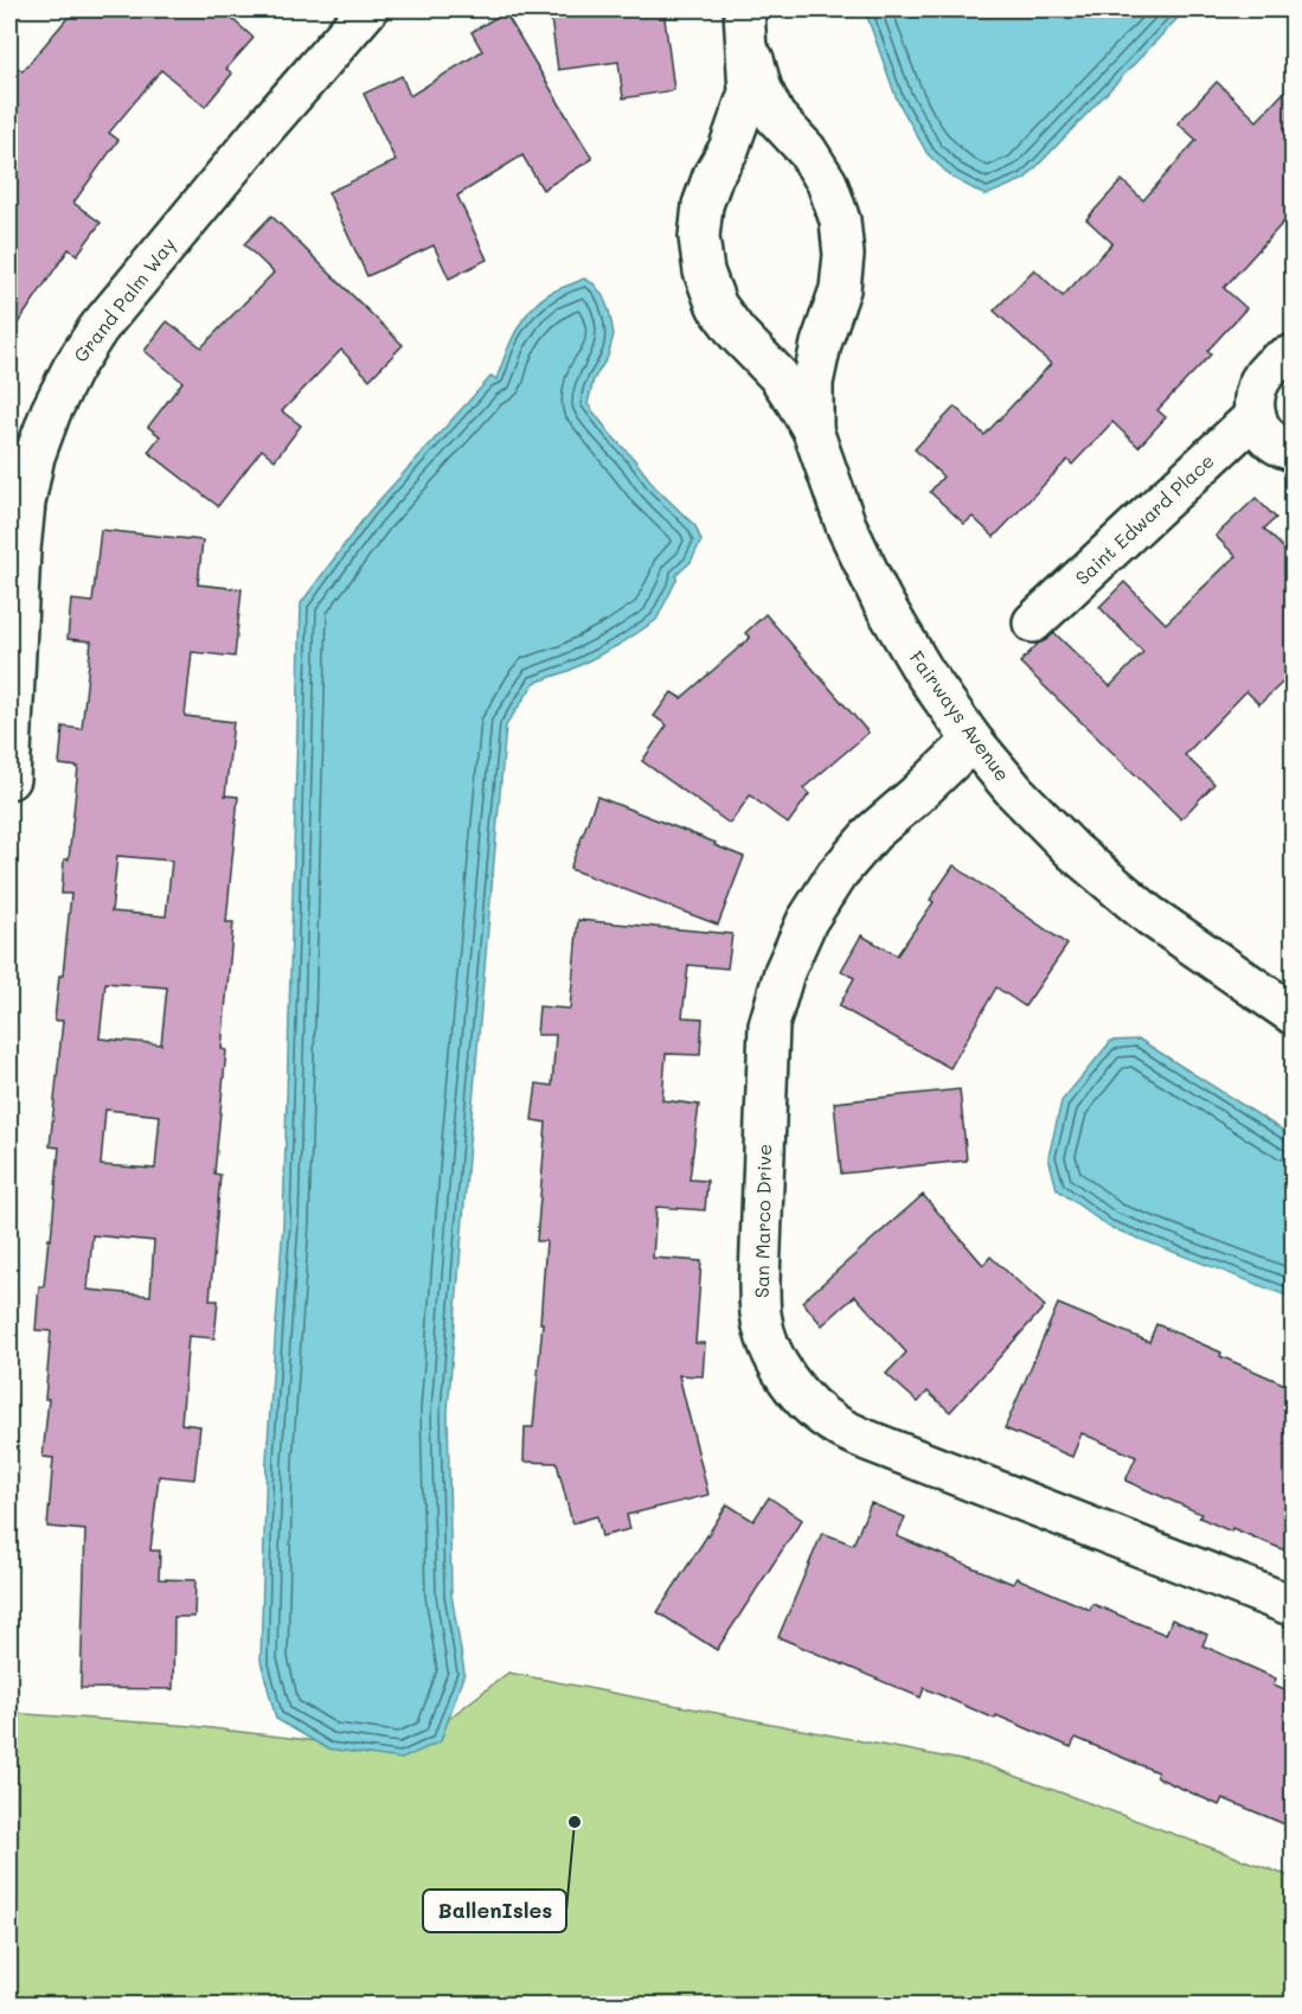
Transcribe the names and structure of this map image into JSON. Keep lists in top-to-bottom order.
{
  "streets": {
    "street": [
      "Grand Palm Way",
      "Saint Edward Place",
      "Fairways Avenue",
      "San Marco Drive"
    ]
  },
  "crossings": [
    ["Fairways Avenue", "San Marco Drive"]
  ],
  "places": ["BallenIsles"]
}
